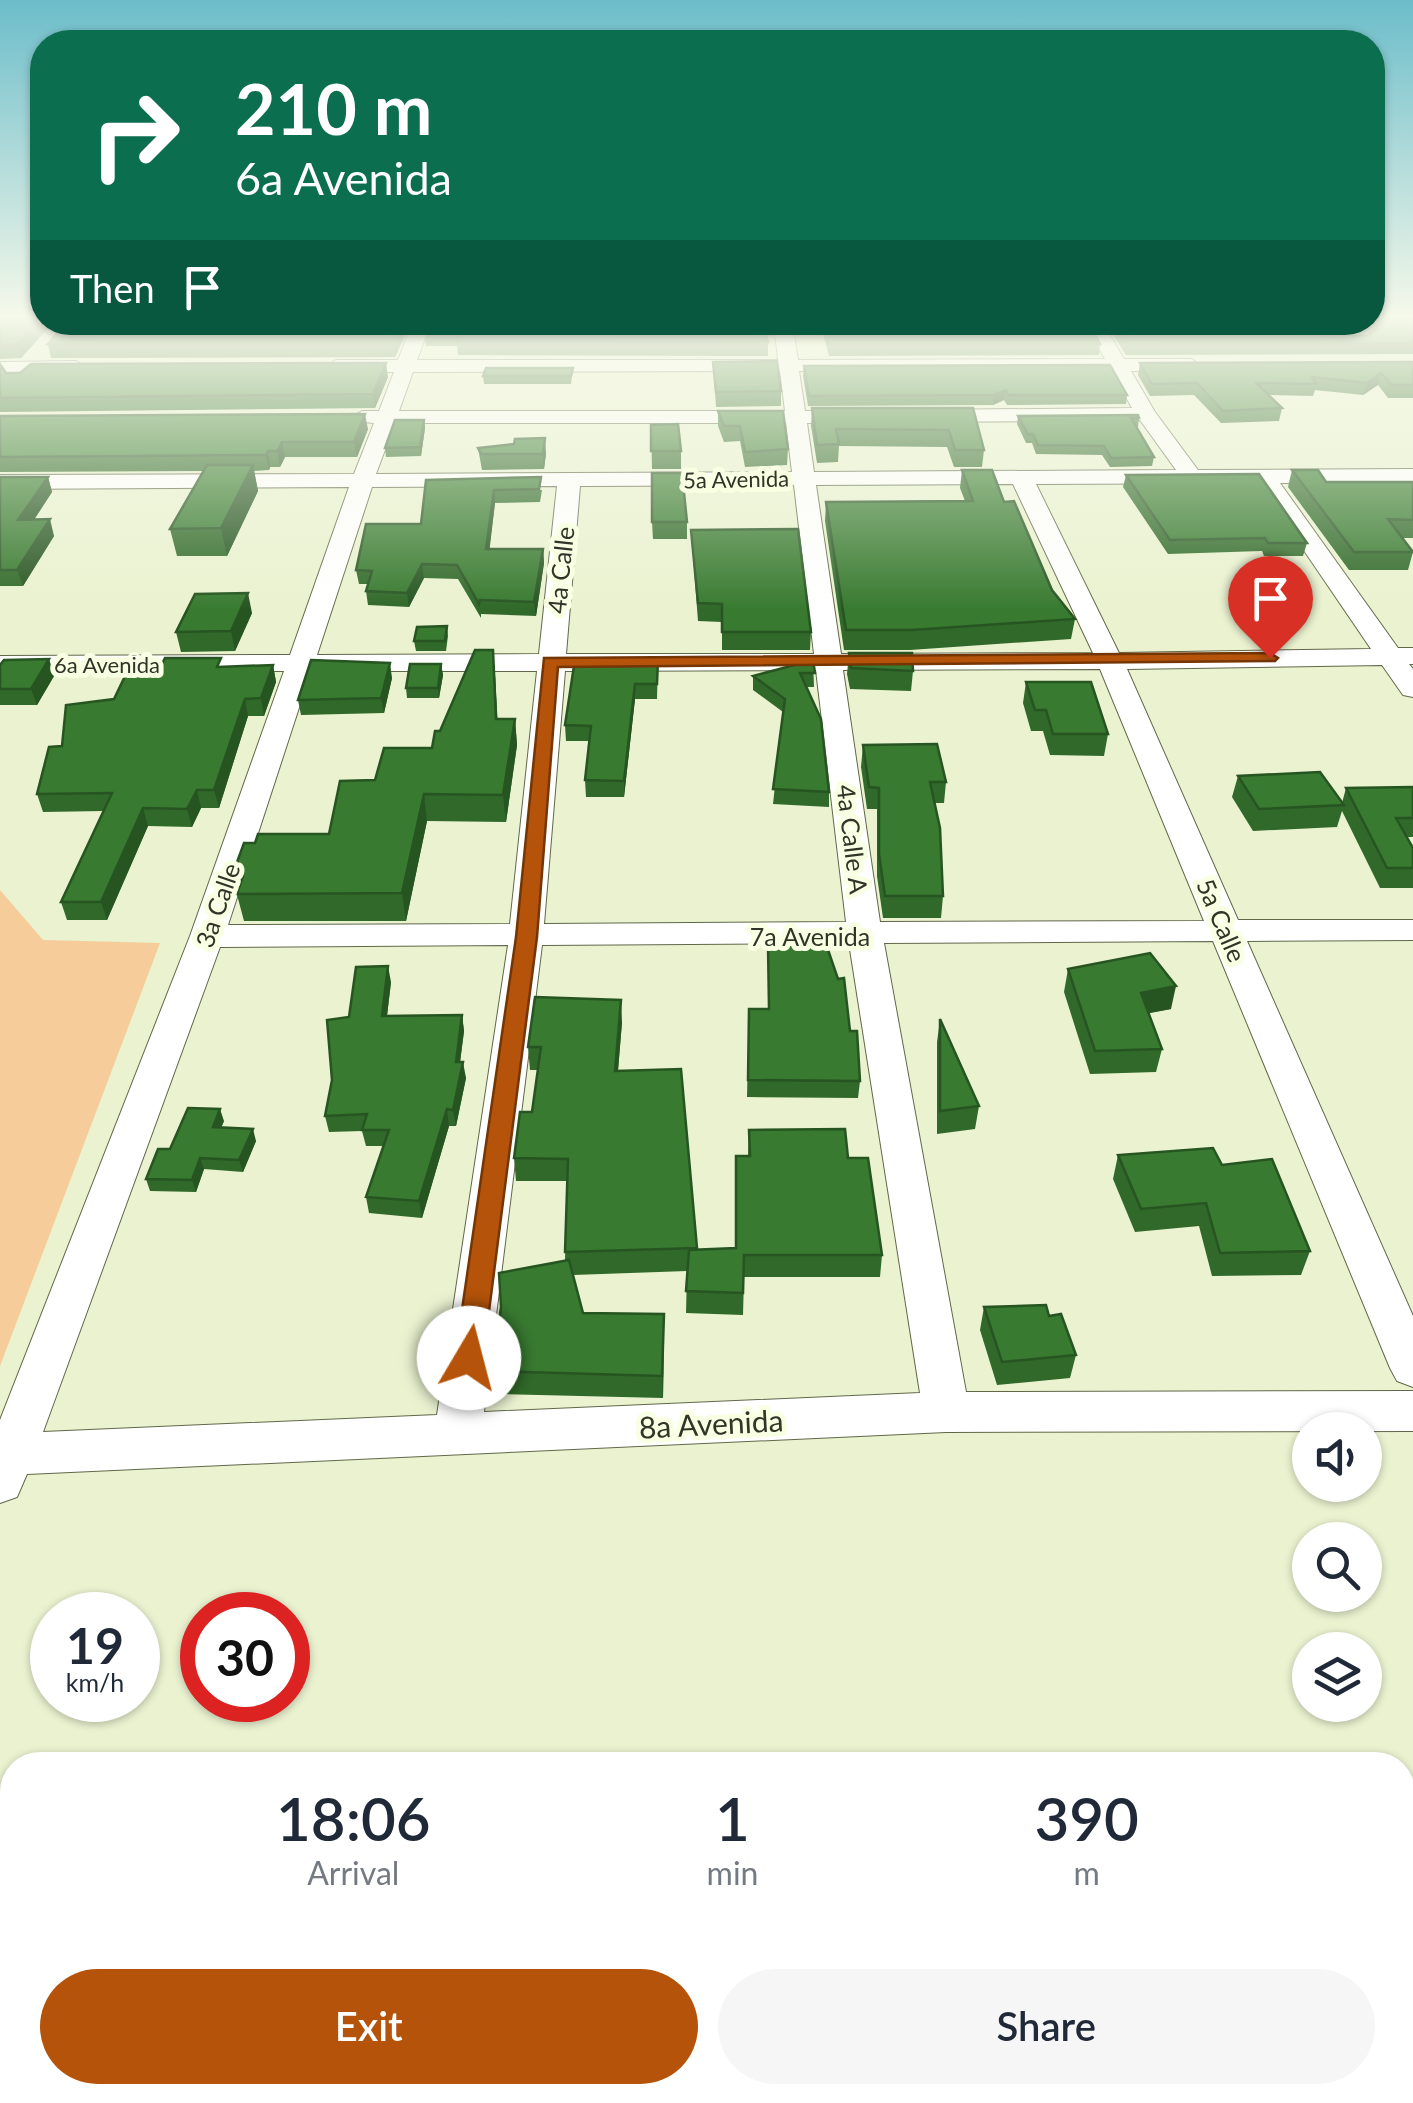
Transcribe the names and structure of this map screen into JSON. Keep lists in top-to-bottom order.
{
  "streets": {
    "street": [
      "5a Avenida",
      "4a Calle",
      "6a Avenida",
      "4a Calle A",
      "3a Calle",
      "5a Calle",
      "7a Avenida",
      "8a Avenida"
    ]
  },
  "crossings": [
    ["5a Avenida", "4a Calle"],
    ["5a Avenida", "4a Calle A"],
    ["5a Avenida", "3a Calle"],
    ["5a Avenida", "5a Calle"],
    ["4a Calle", "6a Avenida"],
    ["4a Calle", "7a Avenida"],
    ["4a Calle", "8a Avenida"],
    ["6a Avenida", "4a Calle A"],
    ["6a Avenida", "3a Calle"],
    ["6a Avenida", "5a Calle"],
    ["4a Calle A", "7a Avenida"],
    ["4a Calle A", "8a Avenida"],
    ["3a Calle", "7a Avenida"],
    ["3a Calle", "8a Avenida"],
    ["5a Calle", "7a Avenida"]
  ],
  "page": {
    "turn": ["210 m", "6a Avenida"],
    "then": "Then",
    "speed": "19 km/h",
    "limit": "30",
    "eta": [
      "18:06",
      "Arrival",
      "1",
      "min",
      "390",
      "m"
    ],
    "buttons": ["Exit", "Share"]
  }
}
